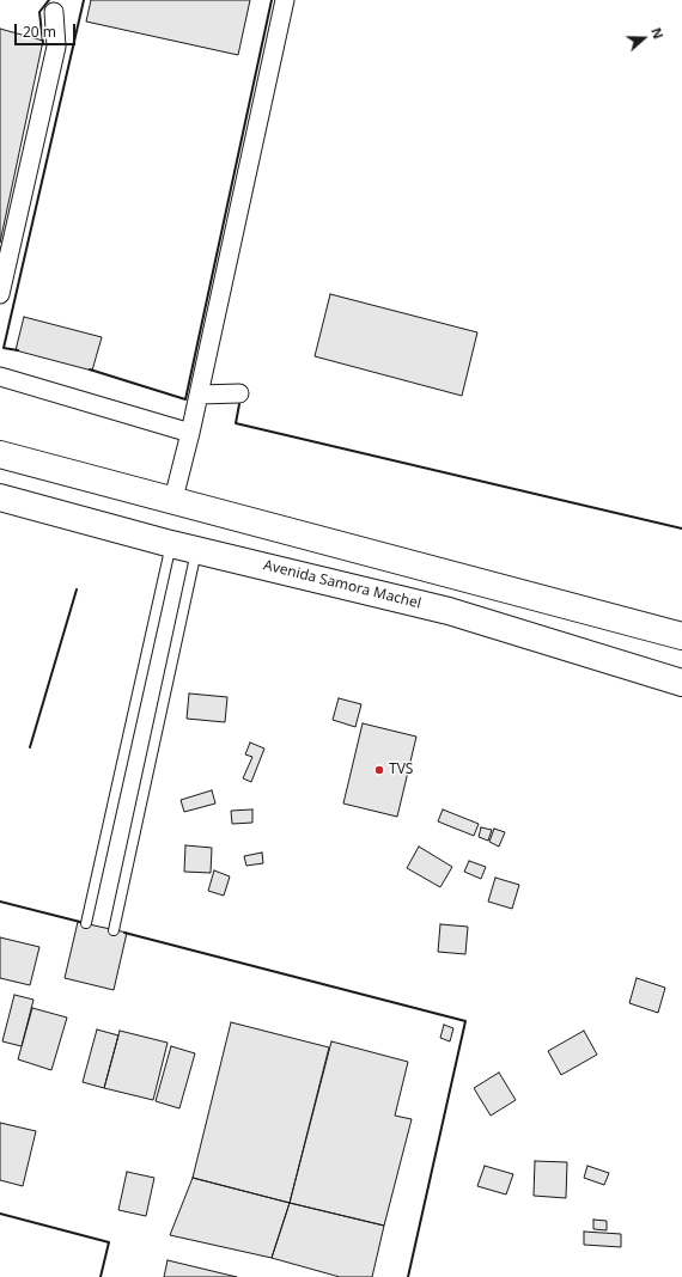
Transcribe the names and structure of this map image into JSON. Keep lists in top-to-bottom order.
{
  "streets": {
    "highway": ["Avenida Samora Machel"]
  },
  "places": ["TVS"],
  "scale_bar": "20 m",
  "north": "right"
}
